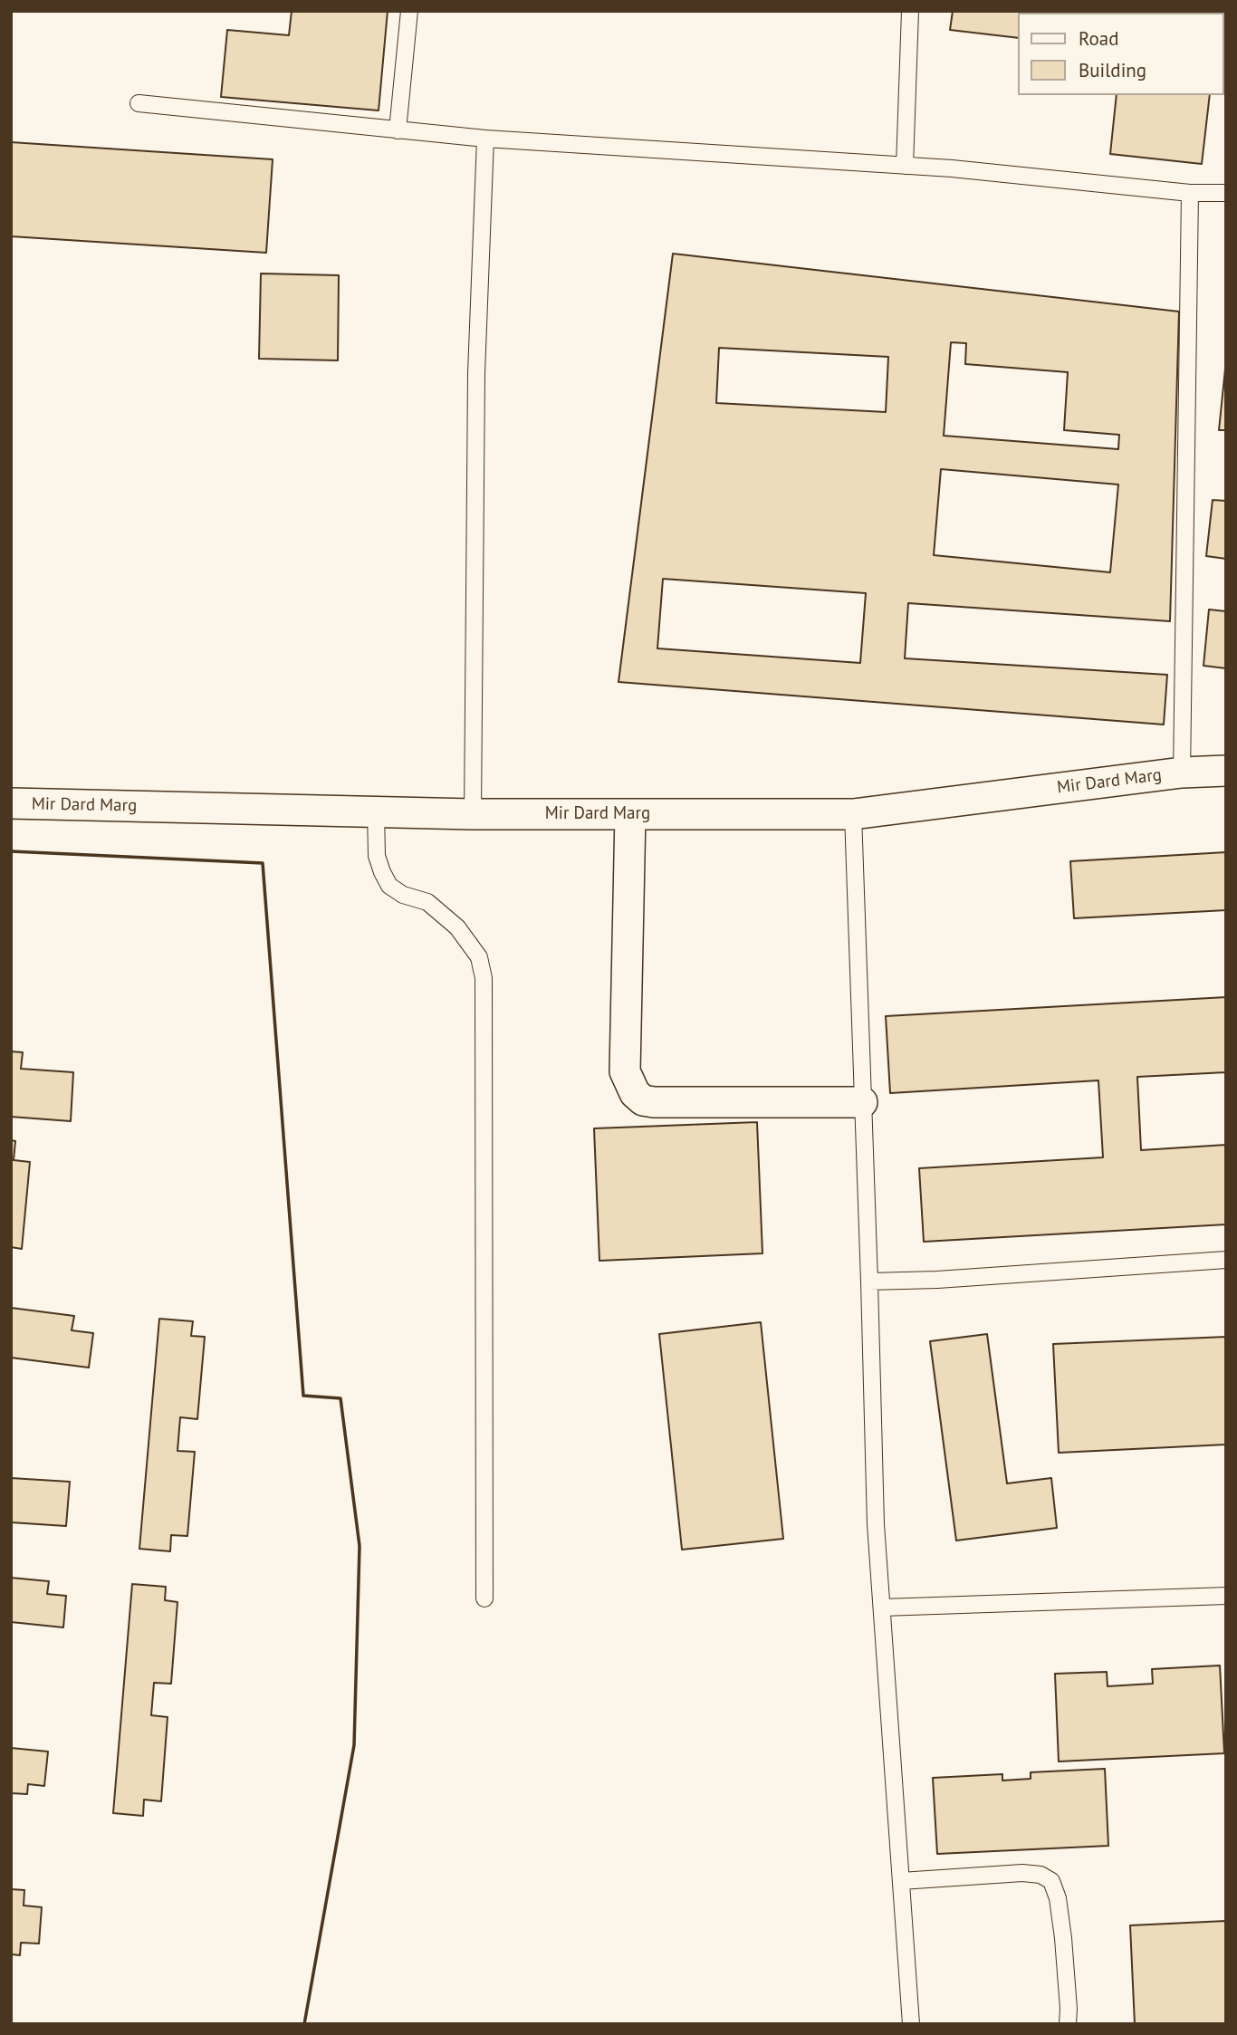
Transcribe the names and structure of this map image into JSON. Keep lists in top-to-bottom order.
{
  "streets": {
    "street": ["Mir Dard Marg"]
  },
  "legend": ["Road", "Building"]
}
